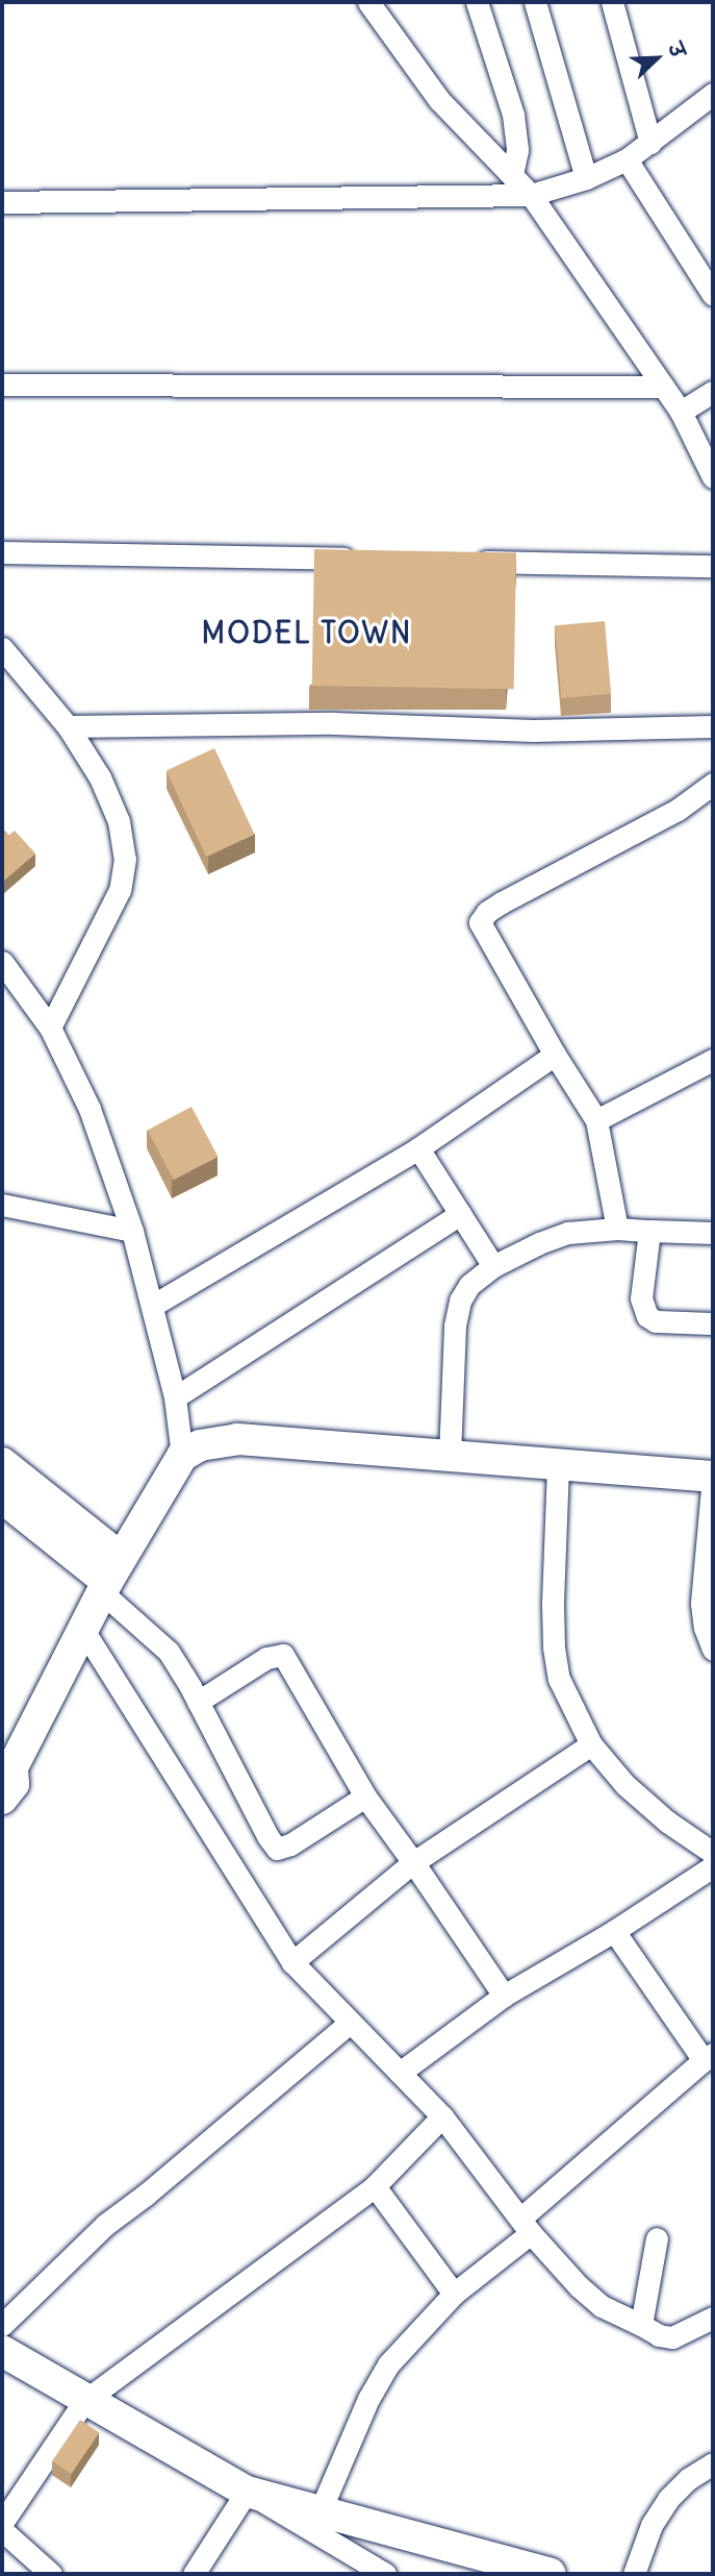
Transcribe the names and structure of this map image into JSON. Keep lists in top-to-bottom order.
{
  "districts": ["MODEL TOWN"],
  "north": "top right"
}
